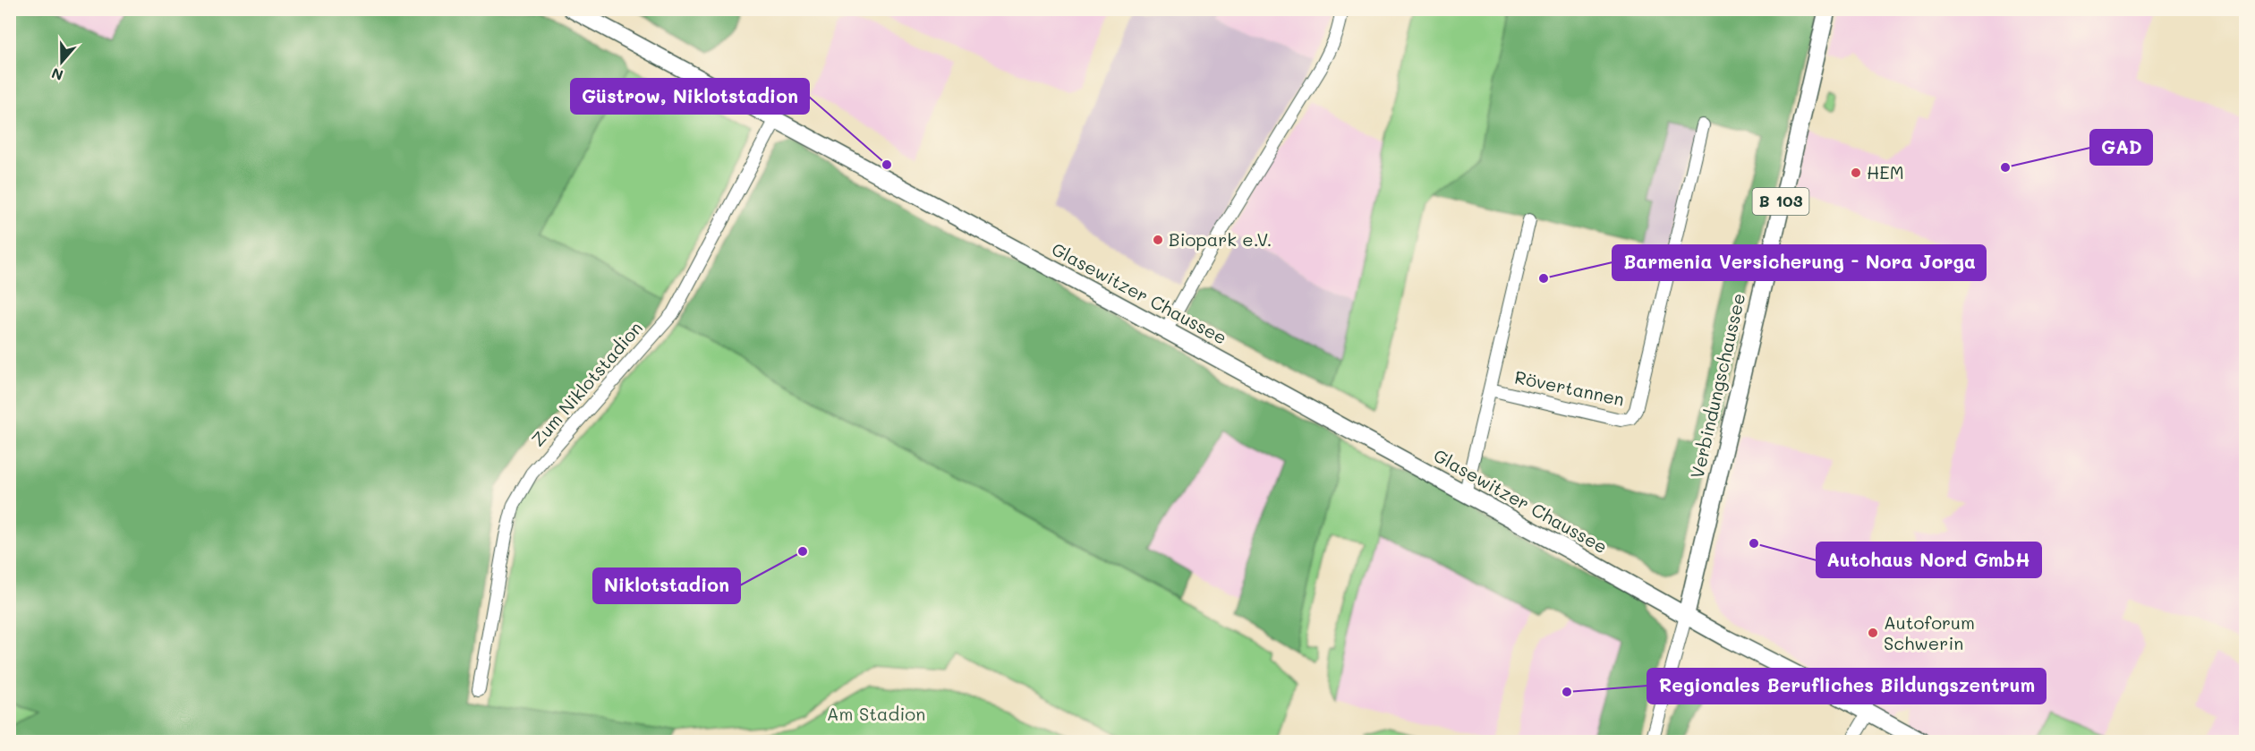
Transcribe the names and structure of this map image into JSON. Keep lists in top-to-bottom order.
{
  "streets": {
    "main road": ["B 103", "Glasewitzer Chaussee", "Verbindungschaussee"],
    "street": ["Zum Niklotstadion", "Rövertannen"]
  },
  "crossings": [
    ["Glasewitzer Chaussee", "Zum Niklotstadion"],
    ["Glasewitzer Chaussee", "Verbindungschaussee"],
    ["Glasewitzer Chaussee", "Rövertannen"]
  ],
  "parks": ["Am Stadion"],
  "places": [
    "Güstrow, Niklotstadion",
    "GAD",
    "HEM",
    "Biopark e.V.",
    "Barmenia Versicherung - Nora Jorga",
    "Autohaus Nord GmbH",
    "Niklotstadion",
    "Autoforum Schwerin",
    "Regionales Berufliches Bildungszentrum"
  ],
  "north": "bottom"
}
